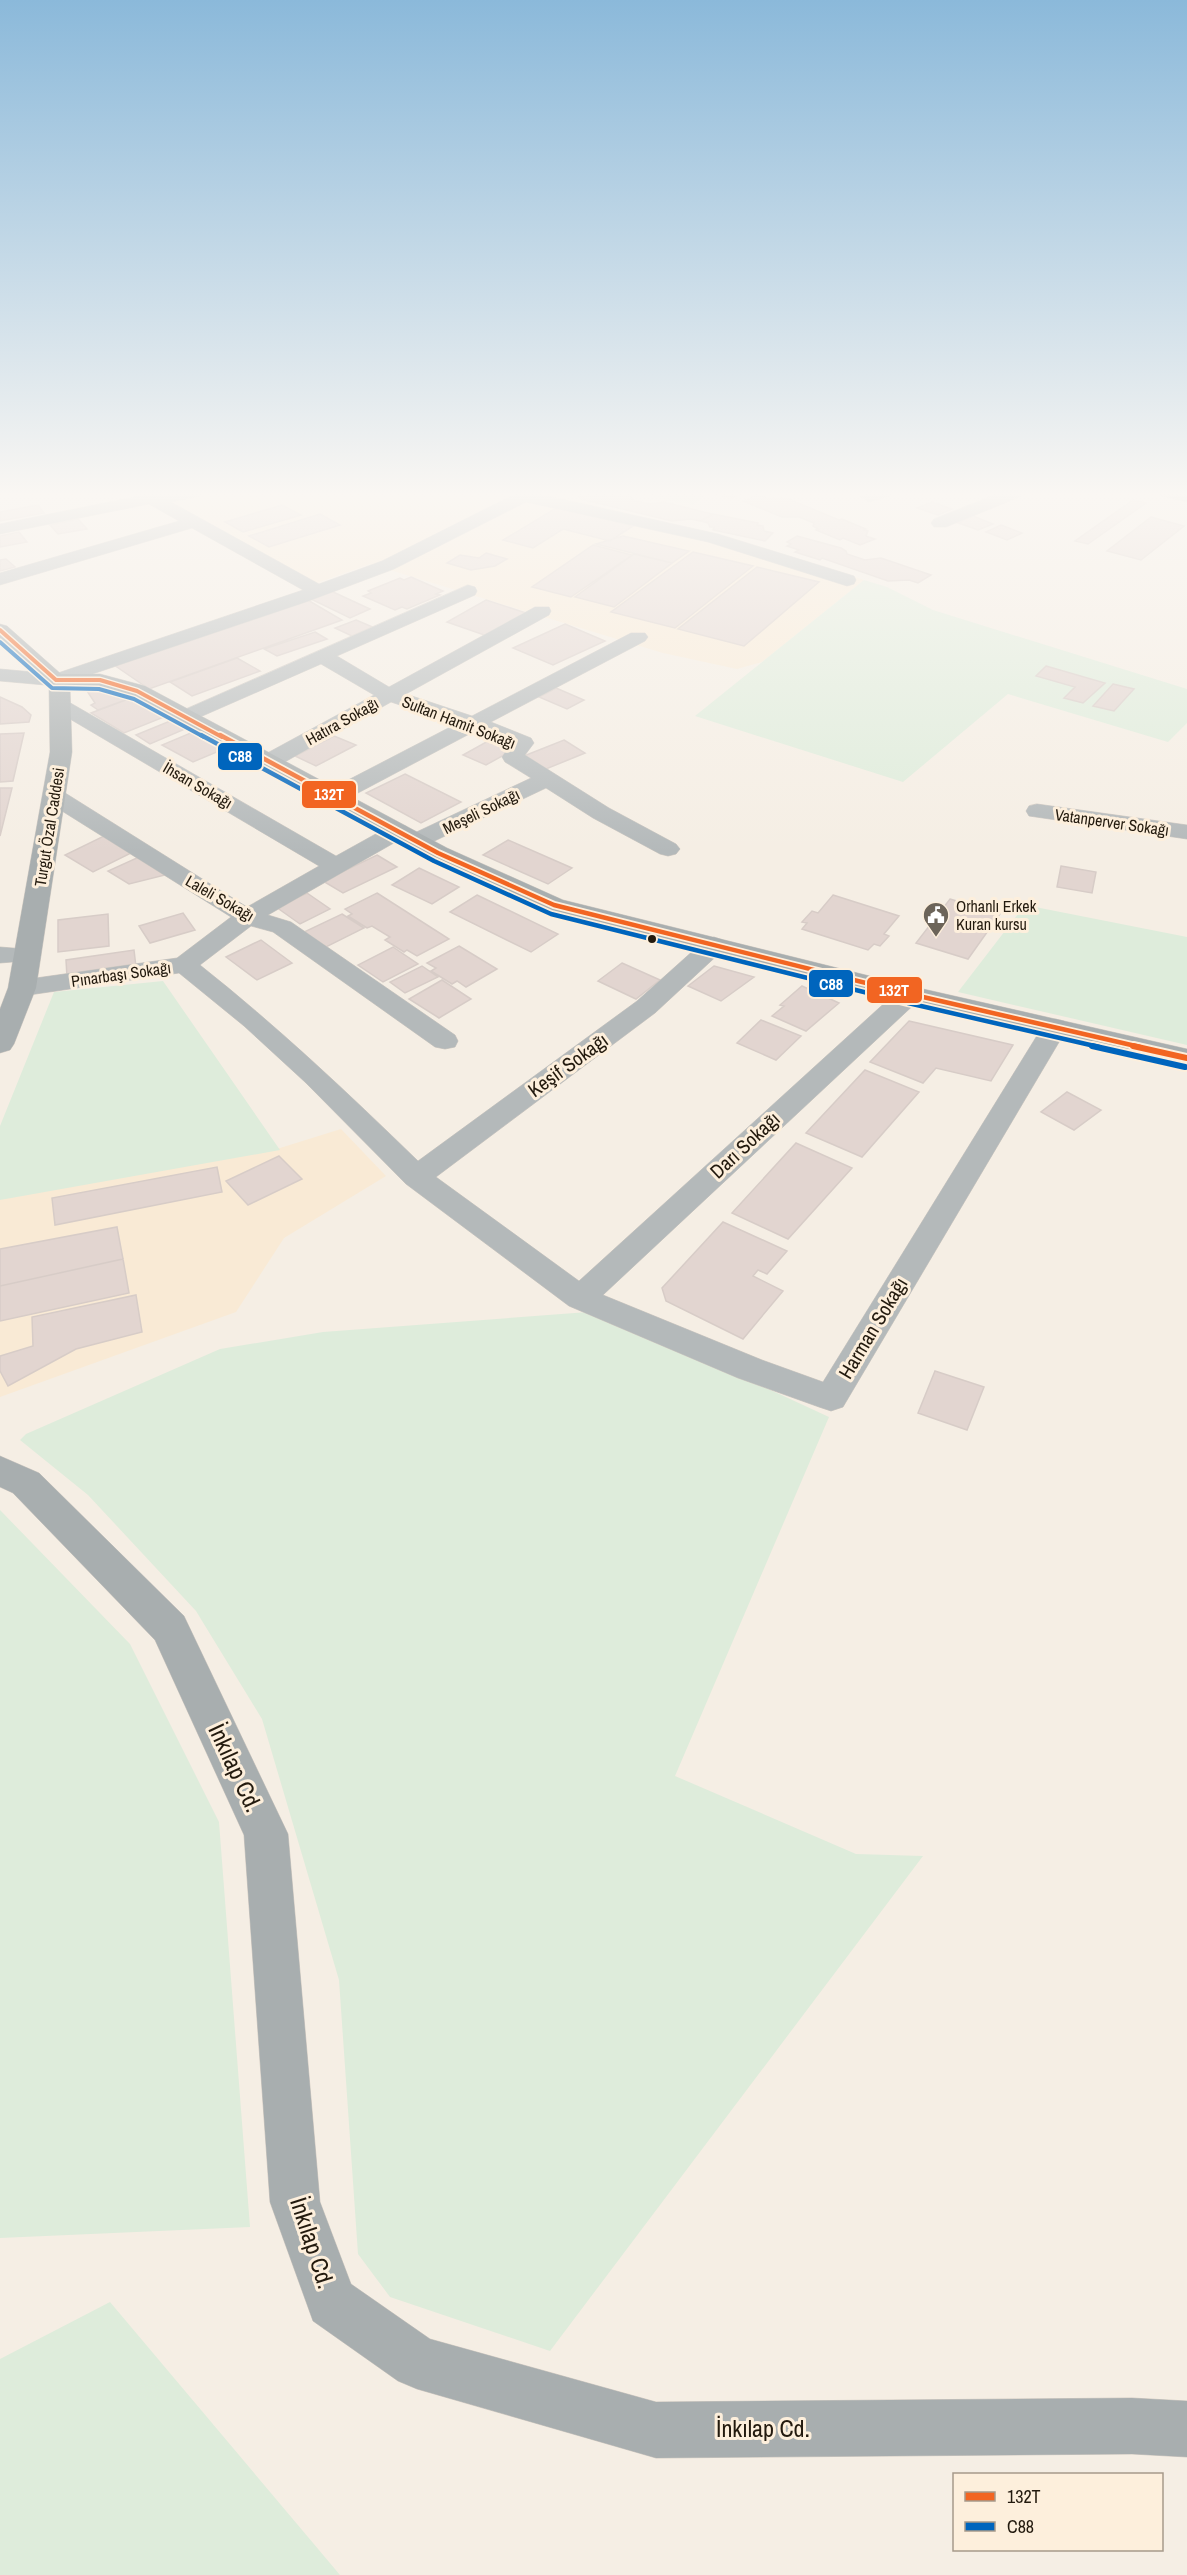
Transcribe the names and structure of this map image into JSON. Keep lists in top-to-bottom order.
{
  "streets": {
    "street": [
      "Hatıra Sokağı",
      "Sultan Hamit Sokağı",
      "İhsan Sokağı",
      "Meşeli Sokağı",
      "Vatanperver Sokağı",
      "Turgut Özal Caddesi",
      "Laleli Sokağı",
      "Pınarbaşı Sokağı",
      "Keşif Sokağı",
      "Darı Sokağı",
      "Harman Sokağı",
      "İnkılap Cd."
    ]
  },
  "crossings": [
    ["Hatıra Sokağı", "Sultan Hamit Sokağı"],
    ["Sultan Hamit Sokağı", "Meşeli Sokağı"],
    ["İhsan Sokağı", "Turgut Özal Caddesi"],
    ["İhsan Sokağı", "Pınarbaşı Sokağı"],
    ["Meşeli Sokağı", "Pınarbaşı Sokağı"],
    ["Turgut Özal Caddesi", "Laleli Sokağı"],
    ["Turgut Özal Caddesi", "Pınarbaşı Sokağı"],
    ["Laleli Sokağı", "Pınarbaşı Sokağı"],
    ["Darı Sokağı", "Harman Sokağı"]
  ],
  "places": {
    "public building": ["Orhanlı Erkek Kuran kursu"]
  },
  "lines": ["transit line 132T", "transit line C88"],
  "legend": ["132T", "C88"]
}
